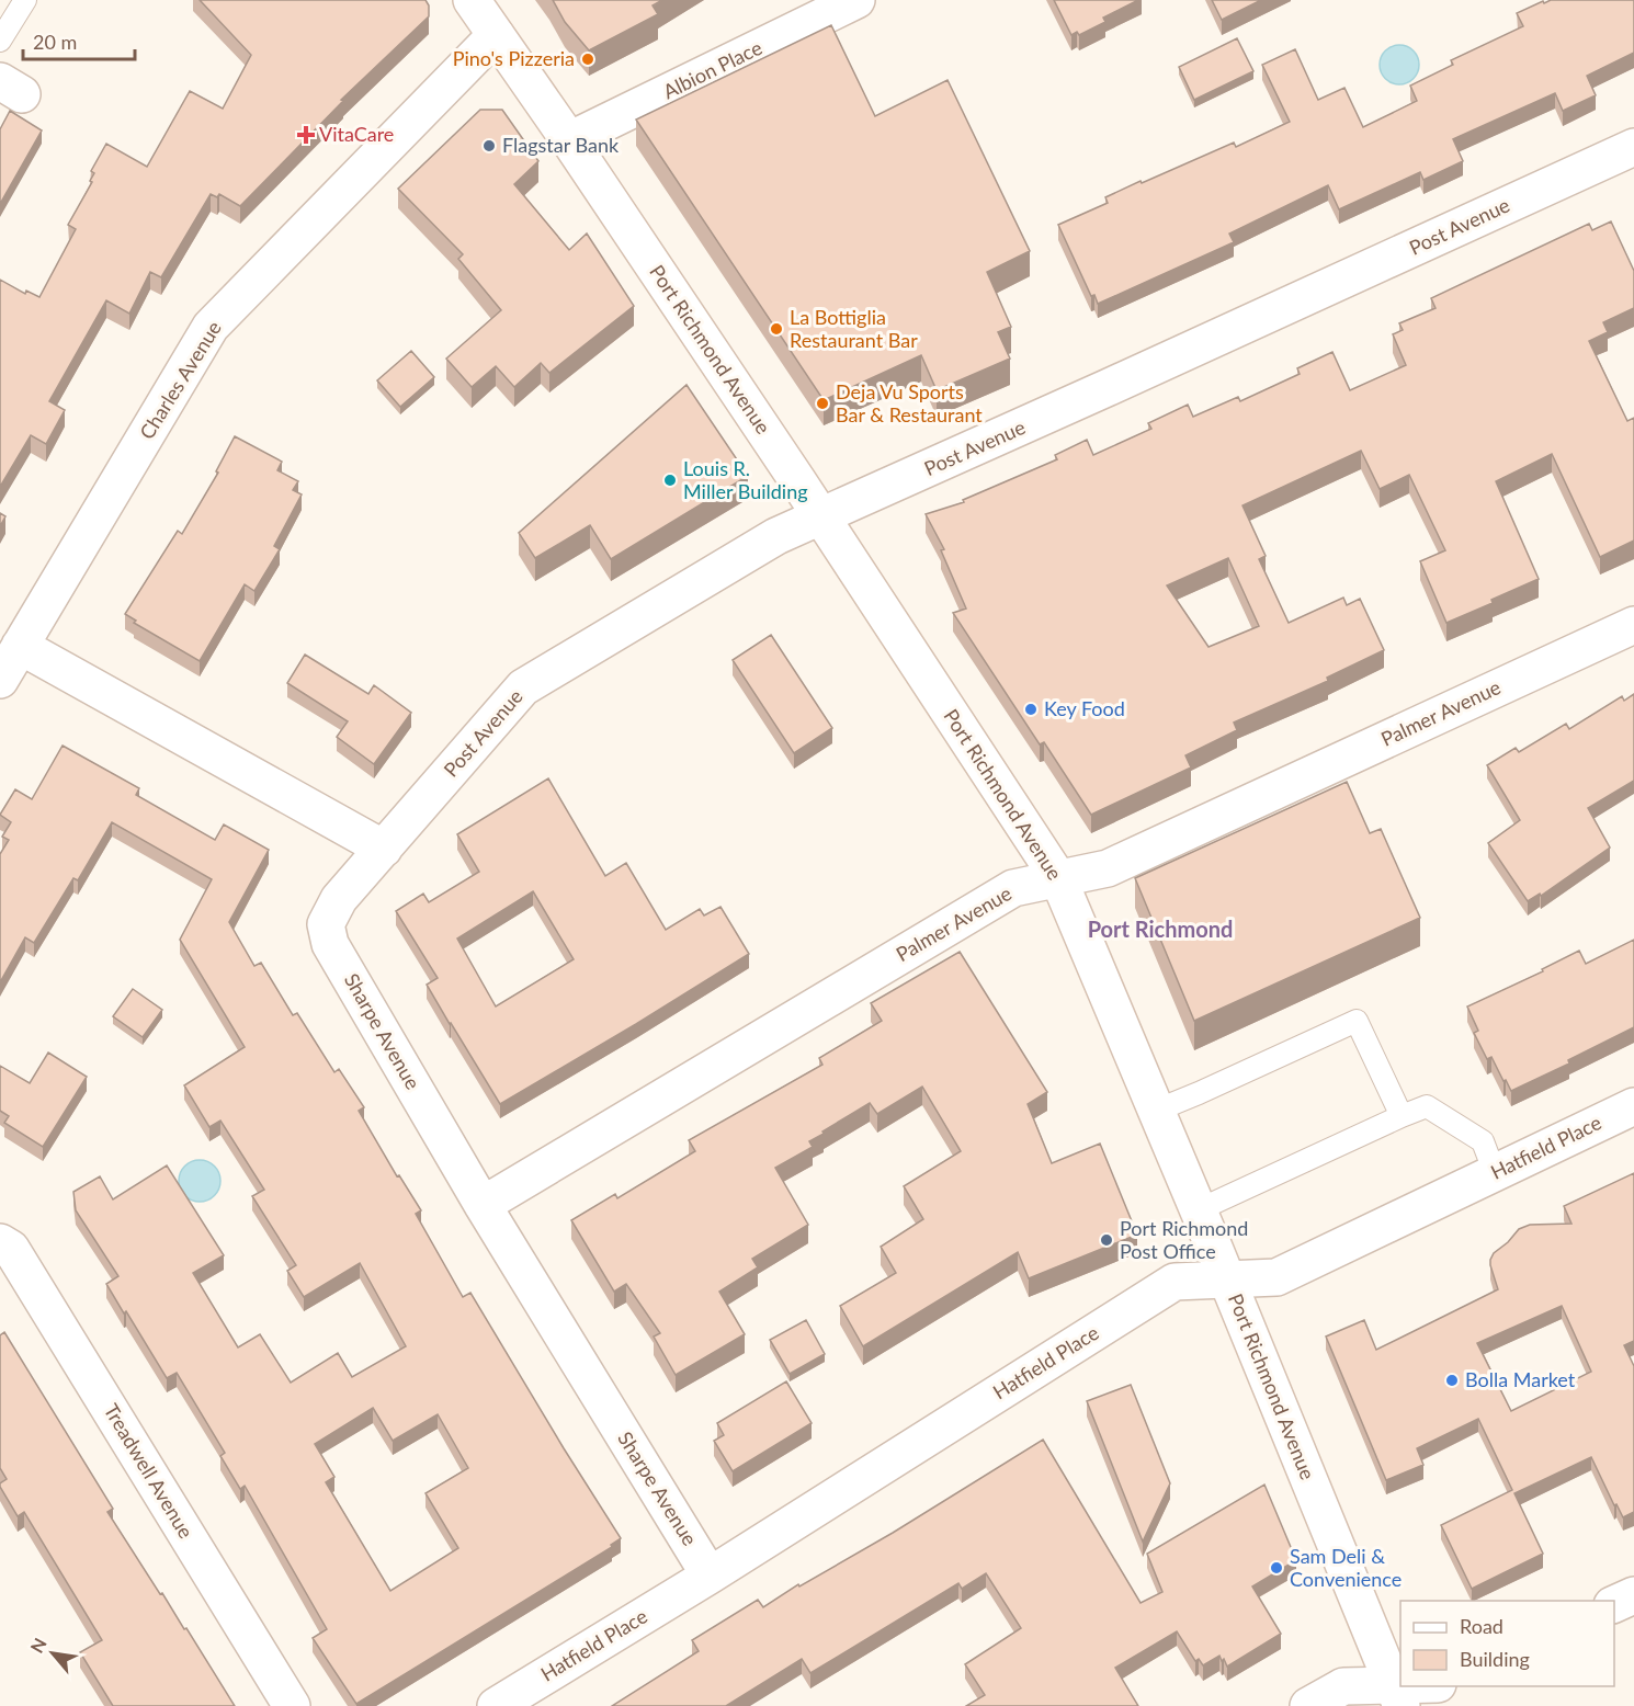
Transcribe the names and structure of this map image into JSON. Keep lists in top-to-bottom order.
{
  "streets": {
    "street": [
      "Albion Place",
      "Post Avenue",
      "Port Richmond Avenue",
      "Charles Avenue",
      "Palmer Avenue",
      "Sharpe Avenue",
      "Hatfield Place",
      "Treadwell Avenue"
    ]
  },
  "crossings": [
    ["Albion Place", "Port Richmond Avenue"],
    ["Post Avenue", "Port Richmond Avenue"],
    ["Post Avenue", "Sharpe Avenue"],
    ["Port Richmond Avenue", "Charles Avenue"],
    ["Port Richmond Avenue", "Palmer Avenue"],
    ["Port Richmond Avenue", "Hatfield Place"],
    ["Palmer Avenue", "Sharpe Avenue"],
    ["Sharpe Avenue", "Hatfield Place"]
  ],
  "districts": ["Port Richmond"],
  "places": {
    "other": [
      "Pino's Pizzeria",
      "Flagstar Bank",
      "La Bottiglia Restaurant Bar",
      "Deja Vu Sports Bar & Restaurant",
      "Louis R. Miller Building",
      "Key Food",
      "Port Richmond Post Office",
      "Bolla Market",
      "Sam Deli & Convenience"
    ],
    "health": ["VitaCare"]
  },
  "legend": ["Road", "Building"],
  "scale_bar": "20 m",
  "north": "top left"
}
